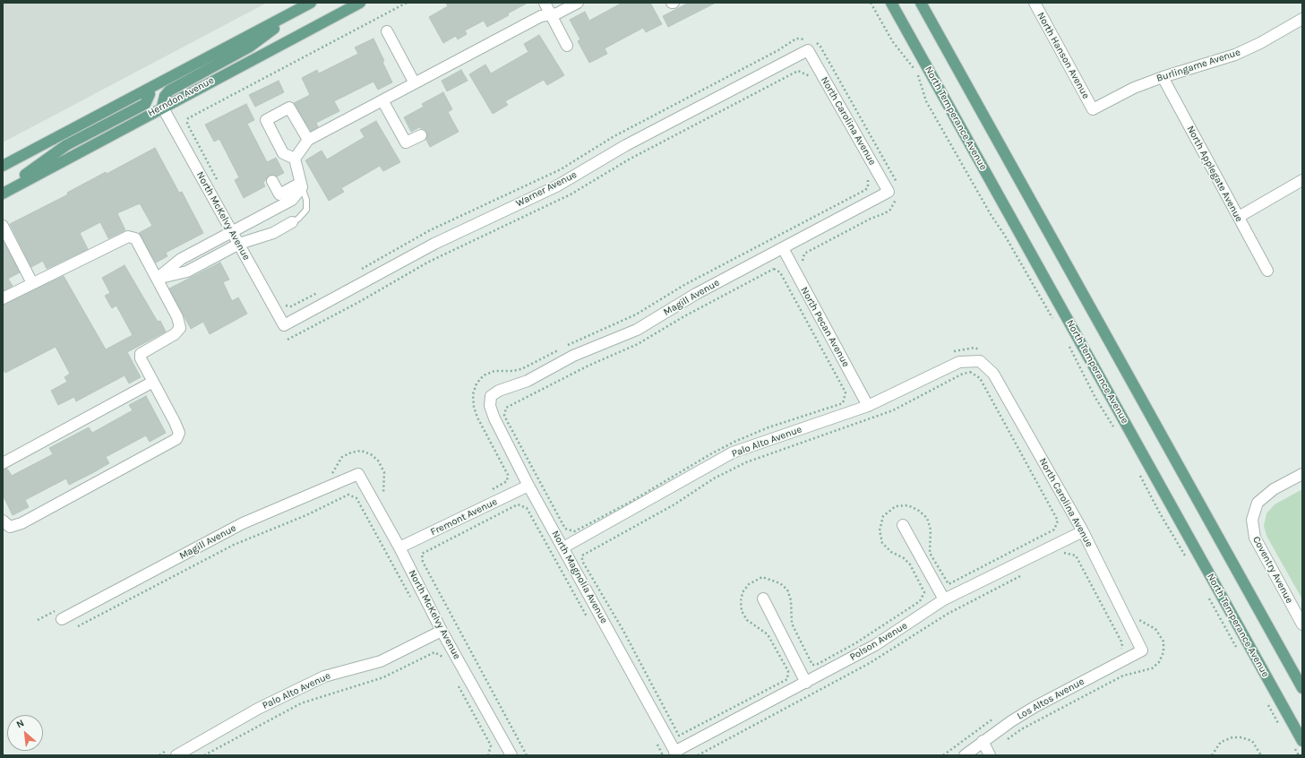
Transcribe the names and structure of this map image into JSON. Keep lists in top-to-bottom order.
{
  "streets": {
    "main road": ["Herndon Avenue", "North Temperance Avenue"],
    "street": [
      "North Hanson Avenue",
      "Burlingame Avenue",
      "North Carolina Avenue",
      "North Applegate Avenue",
      "Warner Avenue",
      "North McKelvy Avenue",
      "Magill Avenue",
      "North Pecan Avenue",
      "Palo Alto Avenue",
      "Fremont Avenue",
      "Coventry Avenue",
      "North Magnolia Avenue",
      "Polson Avenue",
      "Los Altos Avenue"
    ]
  },
  "crossings": [
    ["North Hanson Avenue", "Burlingame Avenue"],
    ["Burlingame Avenue", "North Applegate Avenue"],
    ["Herndon Avenue", "North McKelvy Avenue"],
    ["North Carolina Avenue", "Warner Avenue"],
    ["North Carolina Avenue", "Magill Avenue"],
    ["North Carolina Avenue", "Palo Alto Avenue"],
    ["North Carolina Avenue", "Polson Avenue"],
    ["North Carolina Avenue", "Los Altos Avenue"],
    ["Warner Avenue", "North McKelvy Avenue"],
    ["North McKelvy Avenue", "Magill Avenue"],
    ["North McKelvy Avenue", "Palo Alto Avenue"],
    ["North McKelvy Avenue", "Fremont Avenue"],
    ["Magill Avenue", "North Pecan Avenue"],
    ["Magill Avenue", "North Magnolia Avenue"],
    ["North Pecan Avenue", "Palo Alto Avenue"],
    ["Palo Alto Avenue", "North Magnolia Avenue"],
    ["Fremont Avenue", "North Magnolia Avenue"],
    ["North Magnolia Avenue", "Polson Avenue"]
  ],
  "north": "top left"
}
